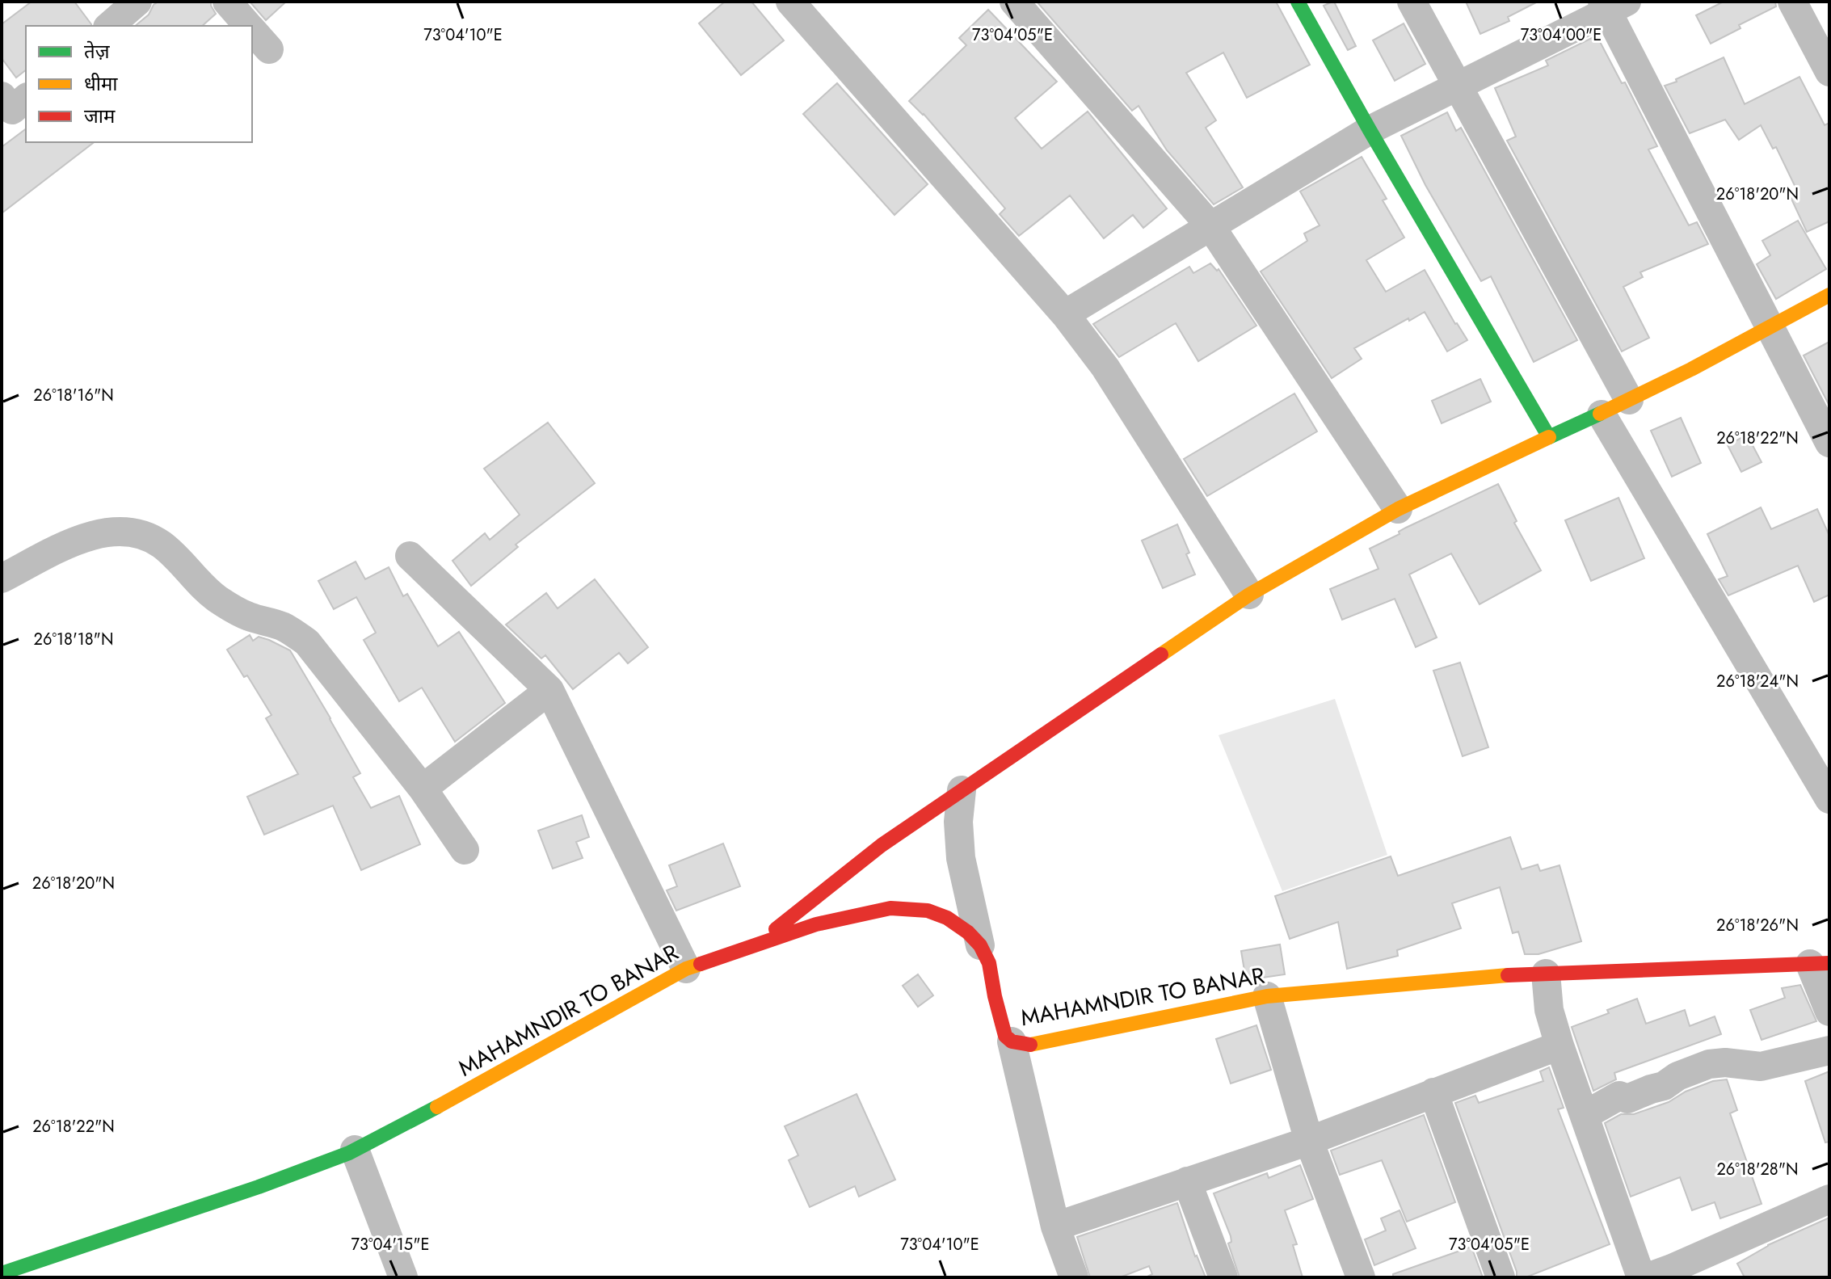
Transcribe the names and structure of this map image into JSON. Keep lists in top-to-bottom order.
{
  "streets": {
    "street": ["MAHAMNDIR TO BANAR"]
  },
  "legend": ["तेज़", "धीमा", "जाम"],
  "coordinates": [
    "73°04'10\"E",
    "73°04'05\"E",
    "73°04'00\"E",
    "26°18'20\"N",
    "26°18'16\"N",
    "26°18'22\"N",
    "26°18'18\"N",
    "26°18'24\"N",
    "26°18'26\"N",
    "26°18'28\"N",
    "73°04'15\"E"
  ]
}
